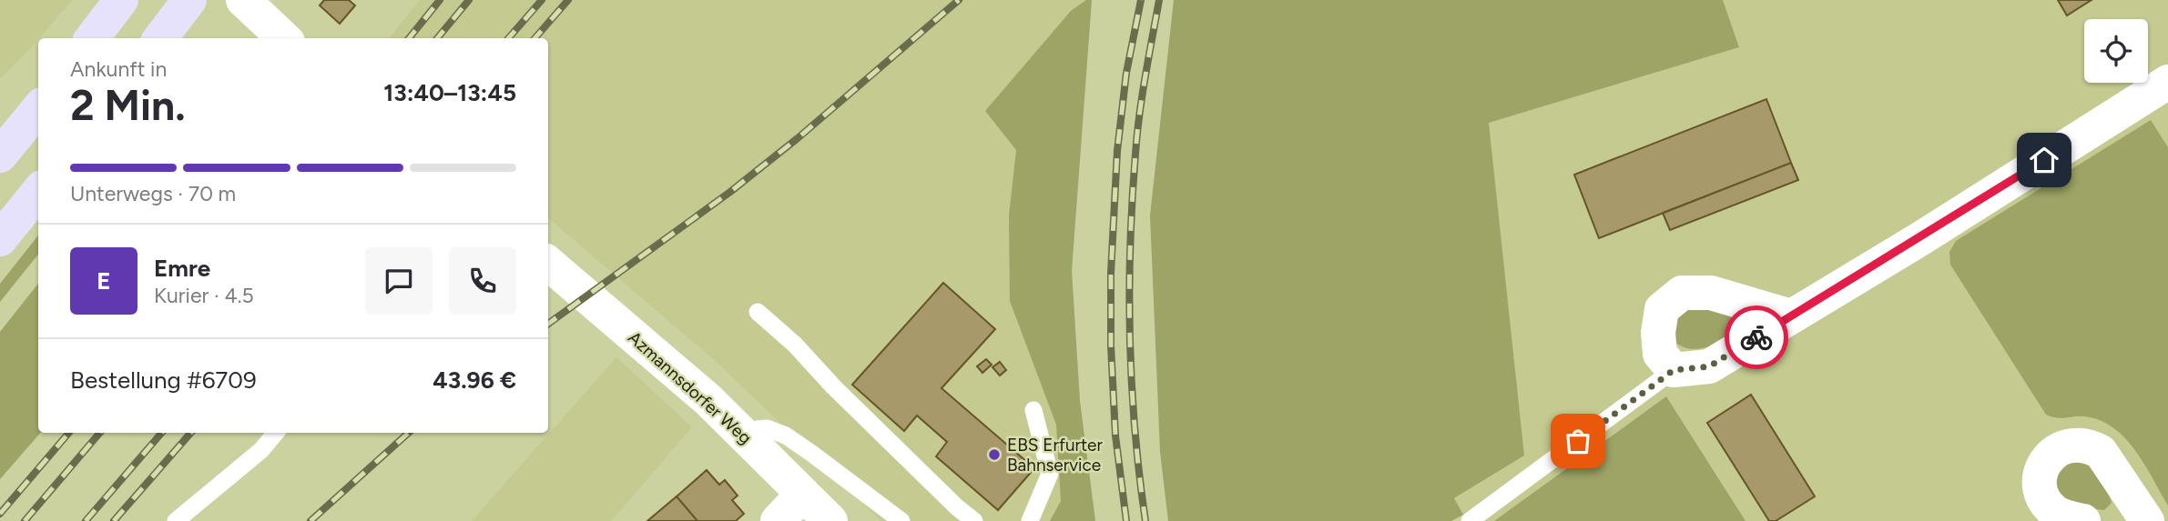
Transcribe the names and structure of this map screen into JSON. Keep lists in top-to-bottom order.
{
  "streets": {
    "street": ["Azmannsdorfer Weg"]
  },
  "places": ["EBS Erfurter Bahnservice"],
  "page": {
    "heading": ["2 Min.", "Ankunft in", "13:40–13:45"],
    "panel": [
      "Emre",
      "Kurier · 4.5",
      "Bestellung #6709",
      "43.96 €"
    ],
    "bar": "Unterwegs · 70 m",
    "round": "E"
  }
}
